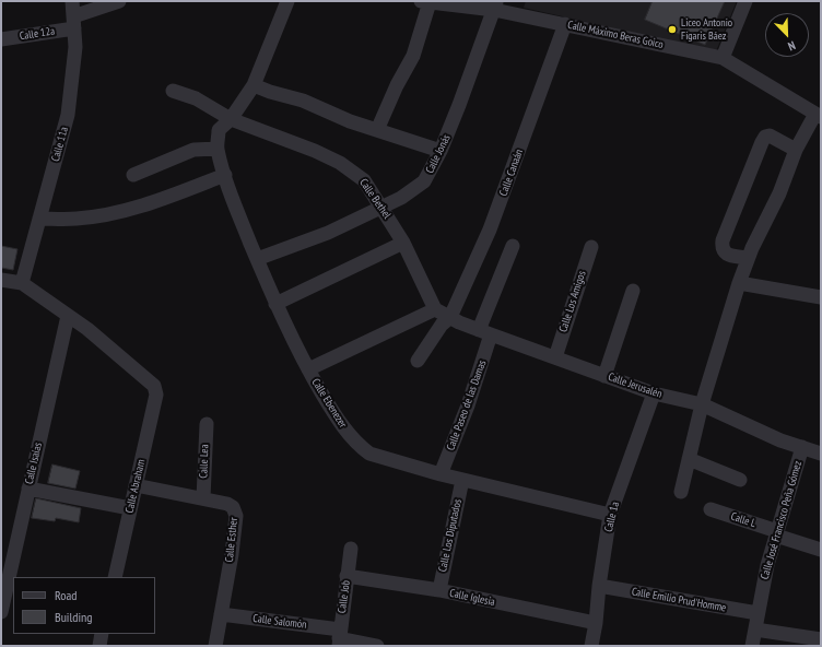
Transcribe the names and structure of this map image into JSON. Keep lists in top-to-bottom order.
{
  "streets": {
    "street": [
      "Calle 12a",
      "Calle Máximo Beras Goico",
      "Calle 11a",
      "Calle Jonás",
      "Calle Canaán",
      "Calle Bethel",
      "Calle Los Amigos",
      "Calle Jerusalén",
      "Calle Ebenezer",
      "Calle Paseo de las Damas",
      "Calle Lea",
      "Calle Isaías",
      "Calle Abraham",
      "Calle 1a",
      "Calle L",
      "Calle José Francisco Peña Gómez",
      "Calle Los Diputados",
      "Calle Esther",
      "Calle Job",
      "Calle Iglesia",
      "Calle Emilio Prud'Homme",
      "Calle Salomón"
    ]
  },
  "crossings": [
    ["Calle 12a", "Calle 11a"],
    ["Calle Máximo Beras Goico", "Calle Jonás"],
    ["Calle Máximo Beras Goico", "Calle Canaán"],
    ["Calle Jonás", "Calle Bethel"],
    ["Calle Jonás", "Calle Ebenezer"],
    ["Calle Canaán", "Calle Jerusalén"],
    ["Calle Bethel", "Calle Ebenezer"],
    ["Calle Los Amigos", "Calle Jerusalén"],
    ["Calle Jerusalén", "Calle Paseo de las Damas"],
    ["Calle Jerusalén", "Calle 1a"],
    ["Calle Jerusalén", "Calle José Francisco Peña Gómez"],
    ["Calle Ebenezer", "Calle Paseo de las Damas"],
    ["Calle Ebenezer", "Calle 1a"],
    ["Calle Ebenezer", "Calle Los Diputados"],
    ["Calle Lea", "Calle Esther"],
    ["Calle Isaías", "Calle Abraham"],
    ["Calle Abraham", "Calle Esther"],
    ["Calle 1a", "Calle Iglesia"],
    ["Calle 1a", "Calle Emilio Prud'Homme"],
    ["Calle L", "Calle José Francisco Peña Gómez"],
    ["Calle José Francisco Peña Gómez", "Calle Emilio Prud'Homme"],
    ["Calle Los Diputados", "Calle Iglesia"],
    ["Calle Esther", "Calle Salomón"],
    ["Calle Job", "Calle Iglesia"],
    ["Calle Job", "Calle Salomón"]
  ],
  "places": ["Liceo Antonio Figaris Báez"],
  "legend": ["Road", "Building"],
  "north": "bottom right"
}
